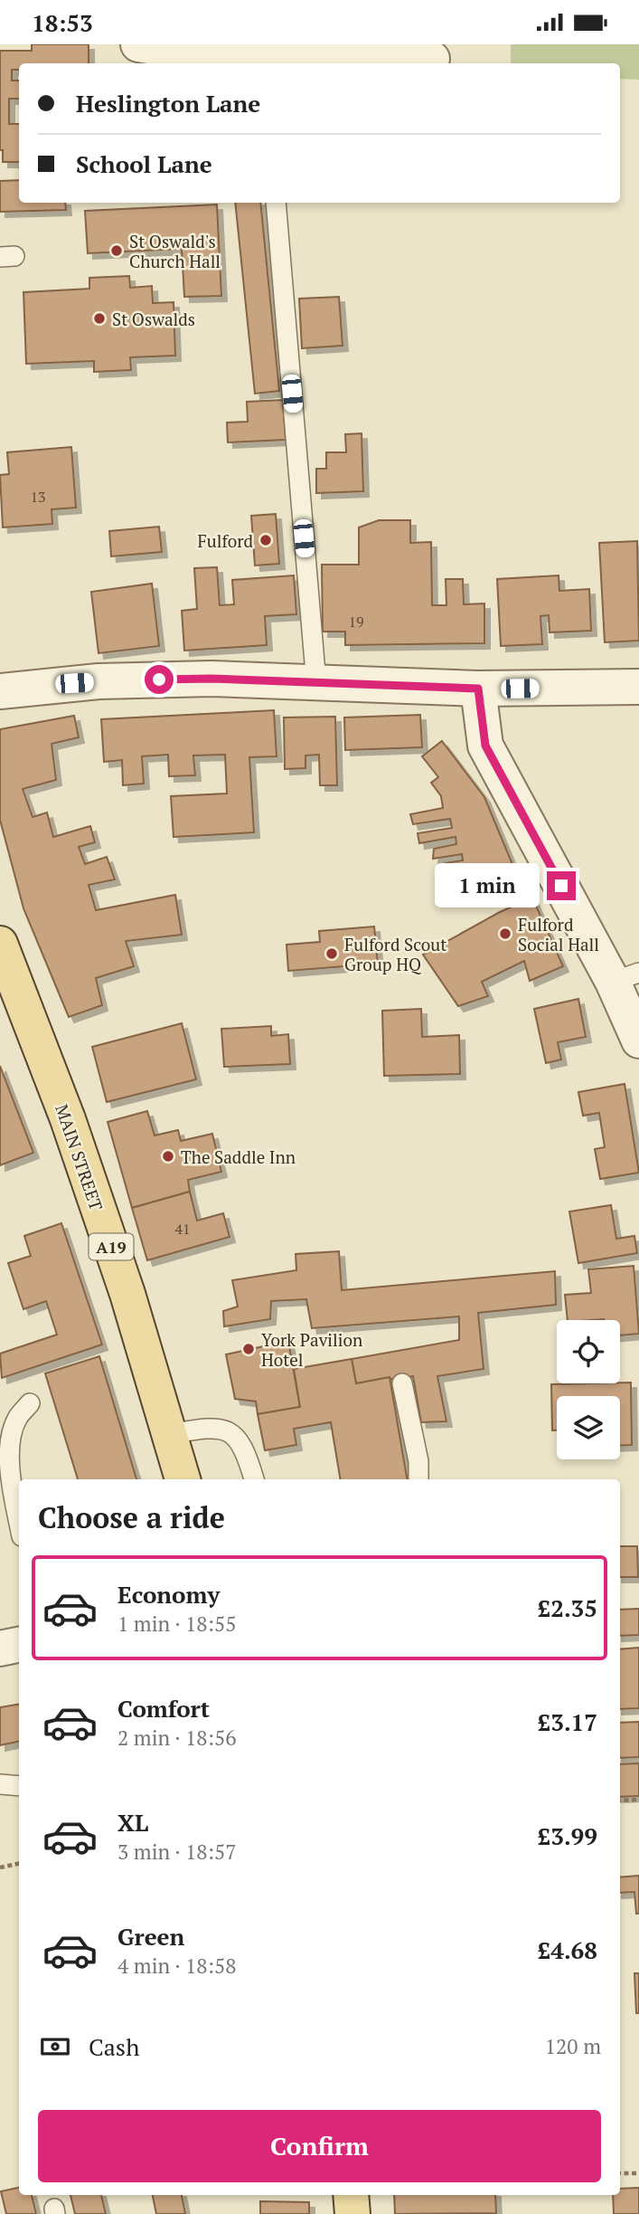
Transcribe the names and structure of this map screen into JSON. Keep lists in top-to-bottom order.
{
  "streets": {
    "main road": ["MAIN STREET", "A19"]
  },
  "places": [
    "St Oswald's Church Hall",
    "St Oswalds",
    "Fulford",
    "Fulford Social Hall",
    "Fulford Scout Group HQ",
    "The Saddle Inn",
    "York Pavilion Hotel"
  ],
  "house_numbers": ["13", "19", "41"],
  "page": {
    "status": "18:53",
    "banner": ["Heslington Lane", "School Lane"],
    "bubble": "1 min",
    "heading": "Choose a ride",
    "list": [
      {
        "name": "Economy",
        "note": "1 min · 18:55",
        "value": "£2.35"
      },
      {
        "name": "Comfort",
        "note": "2 min · 18:56",
        "value": "£3.17"
      },
      {
        "name": "XL",
        "note": "3 min · 18:57",
        "value": "£3.99"
      },
      {
        "name": "Green",
        "note": "4 min · 18:58",
        "value": "£4.68"
      }
    ],
    "pay": ["Cash", "120 m"],
    "buttons": "Confirm"
  }
}
